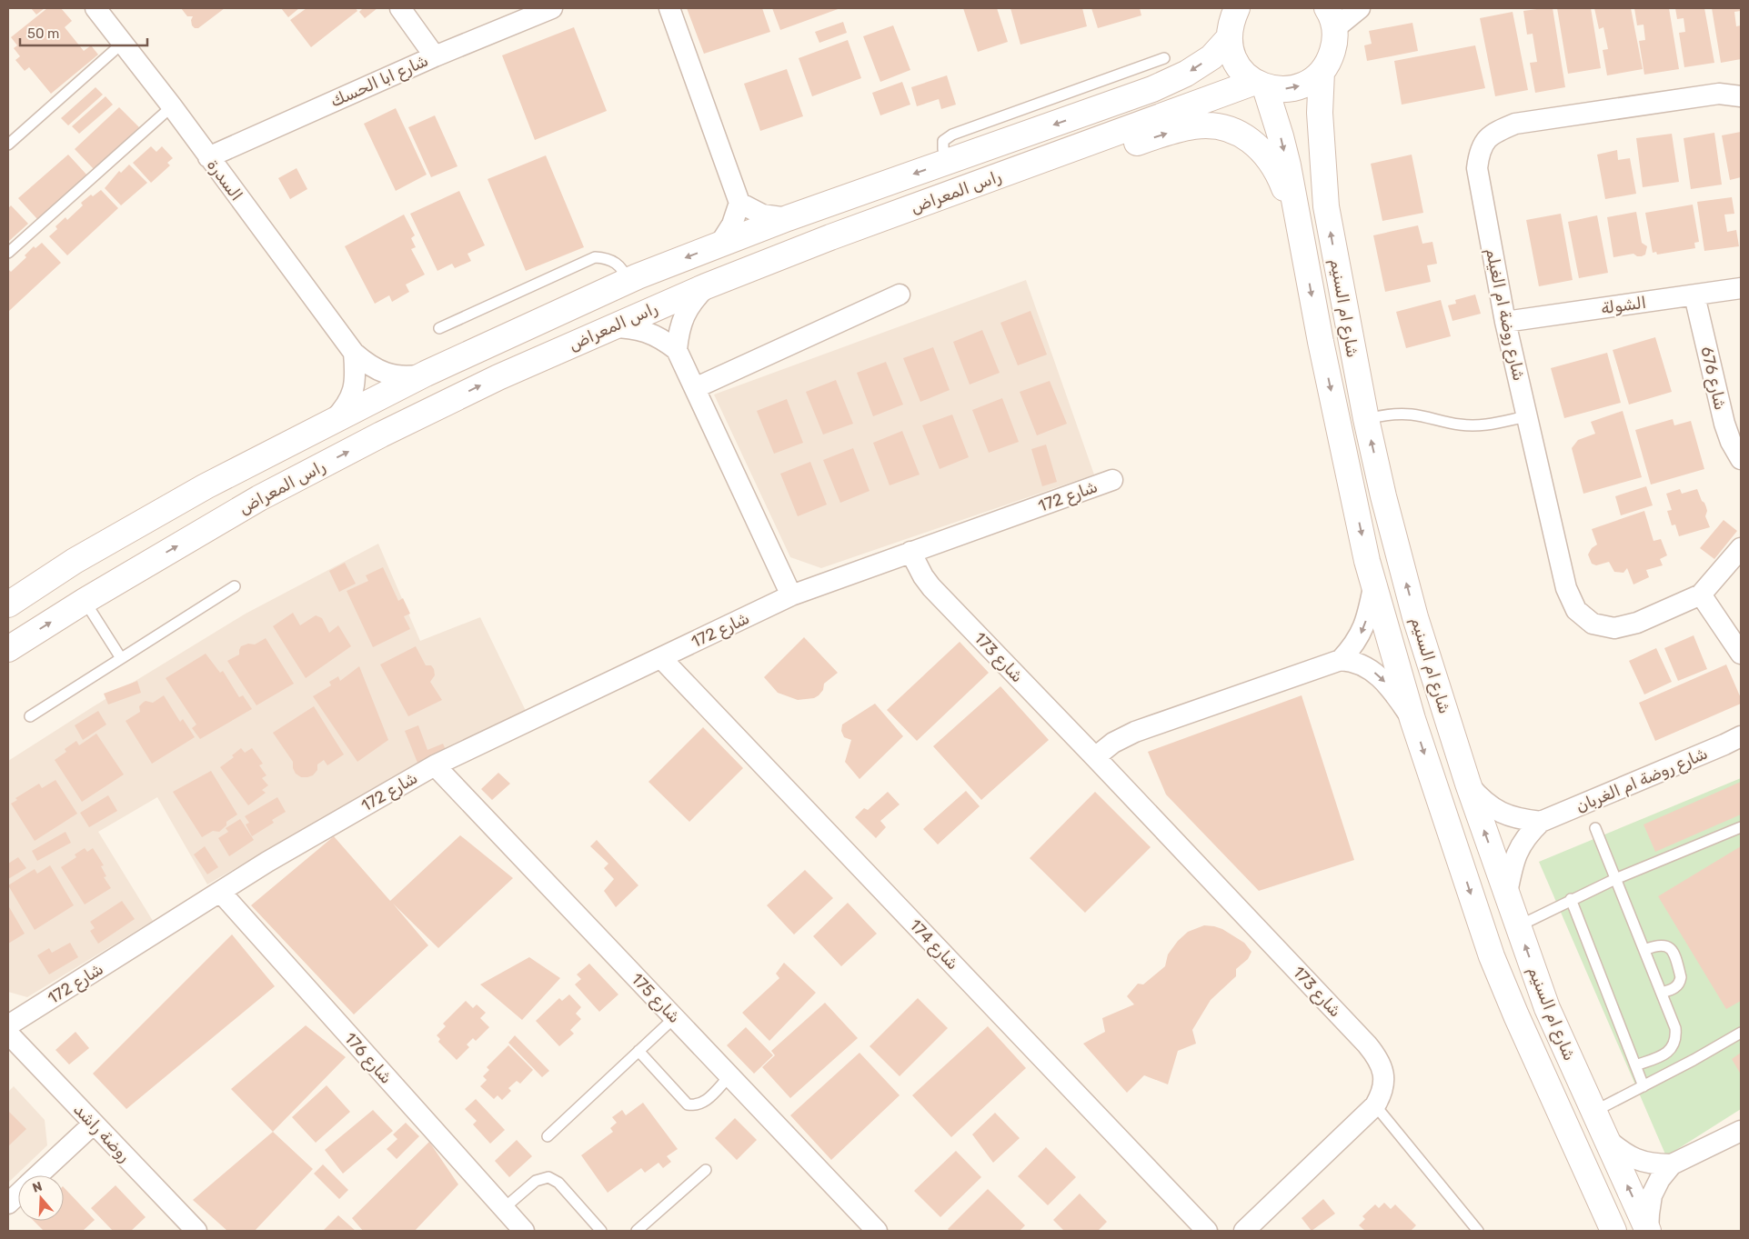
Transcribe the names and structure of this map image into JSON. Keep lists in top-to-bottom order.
{
  "streets": {
    "main road": ["راس المعراض", "شارع ام السنيم"],
    "street": [
      "شارع ابا الحسك",
      "السدرة",
      "الشولة",
      "شارع روضة ام الغيلم",
      "شارع 676",
      "شارع 172",
      "شارع 173",
      "شارع روضة ام الغربان",
      "شارع 174",
      "شارع 175",
      "شارع 176",
      "روضة راشد"
    ]
  },
  "crossings": [
    ["شارع ابا الحسك", "السدرة"],
    ["السدرة", "راس المعراض"],
    ["راس المعراض", "شارع ام السنيم"],
    ["الشولة", "شارع روضة ام الغيلم"],
    ["الشولة", "شارع 676"],
    ["شارع ام السنيم", "شارع روضة ام الغربان"],
    ["شارع 172", "شارع 173"],
    ["شارع 172", "شارع 174"],
    ["شارع 172", "شارع 175"],
    ["شارع 172", "شارع 176"]
  ],
  "scale_bar": "50 m",
  "north": "top"
}
